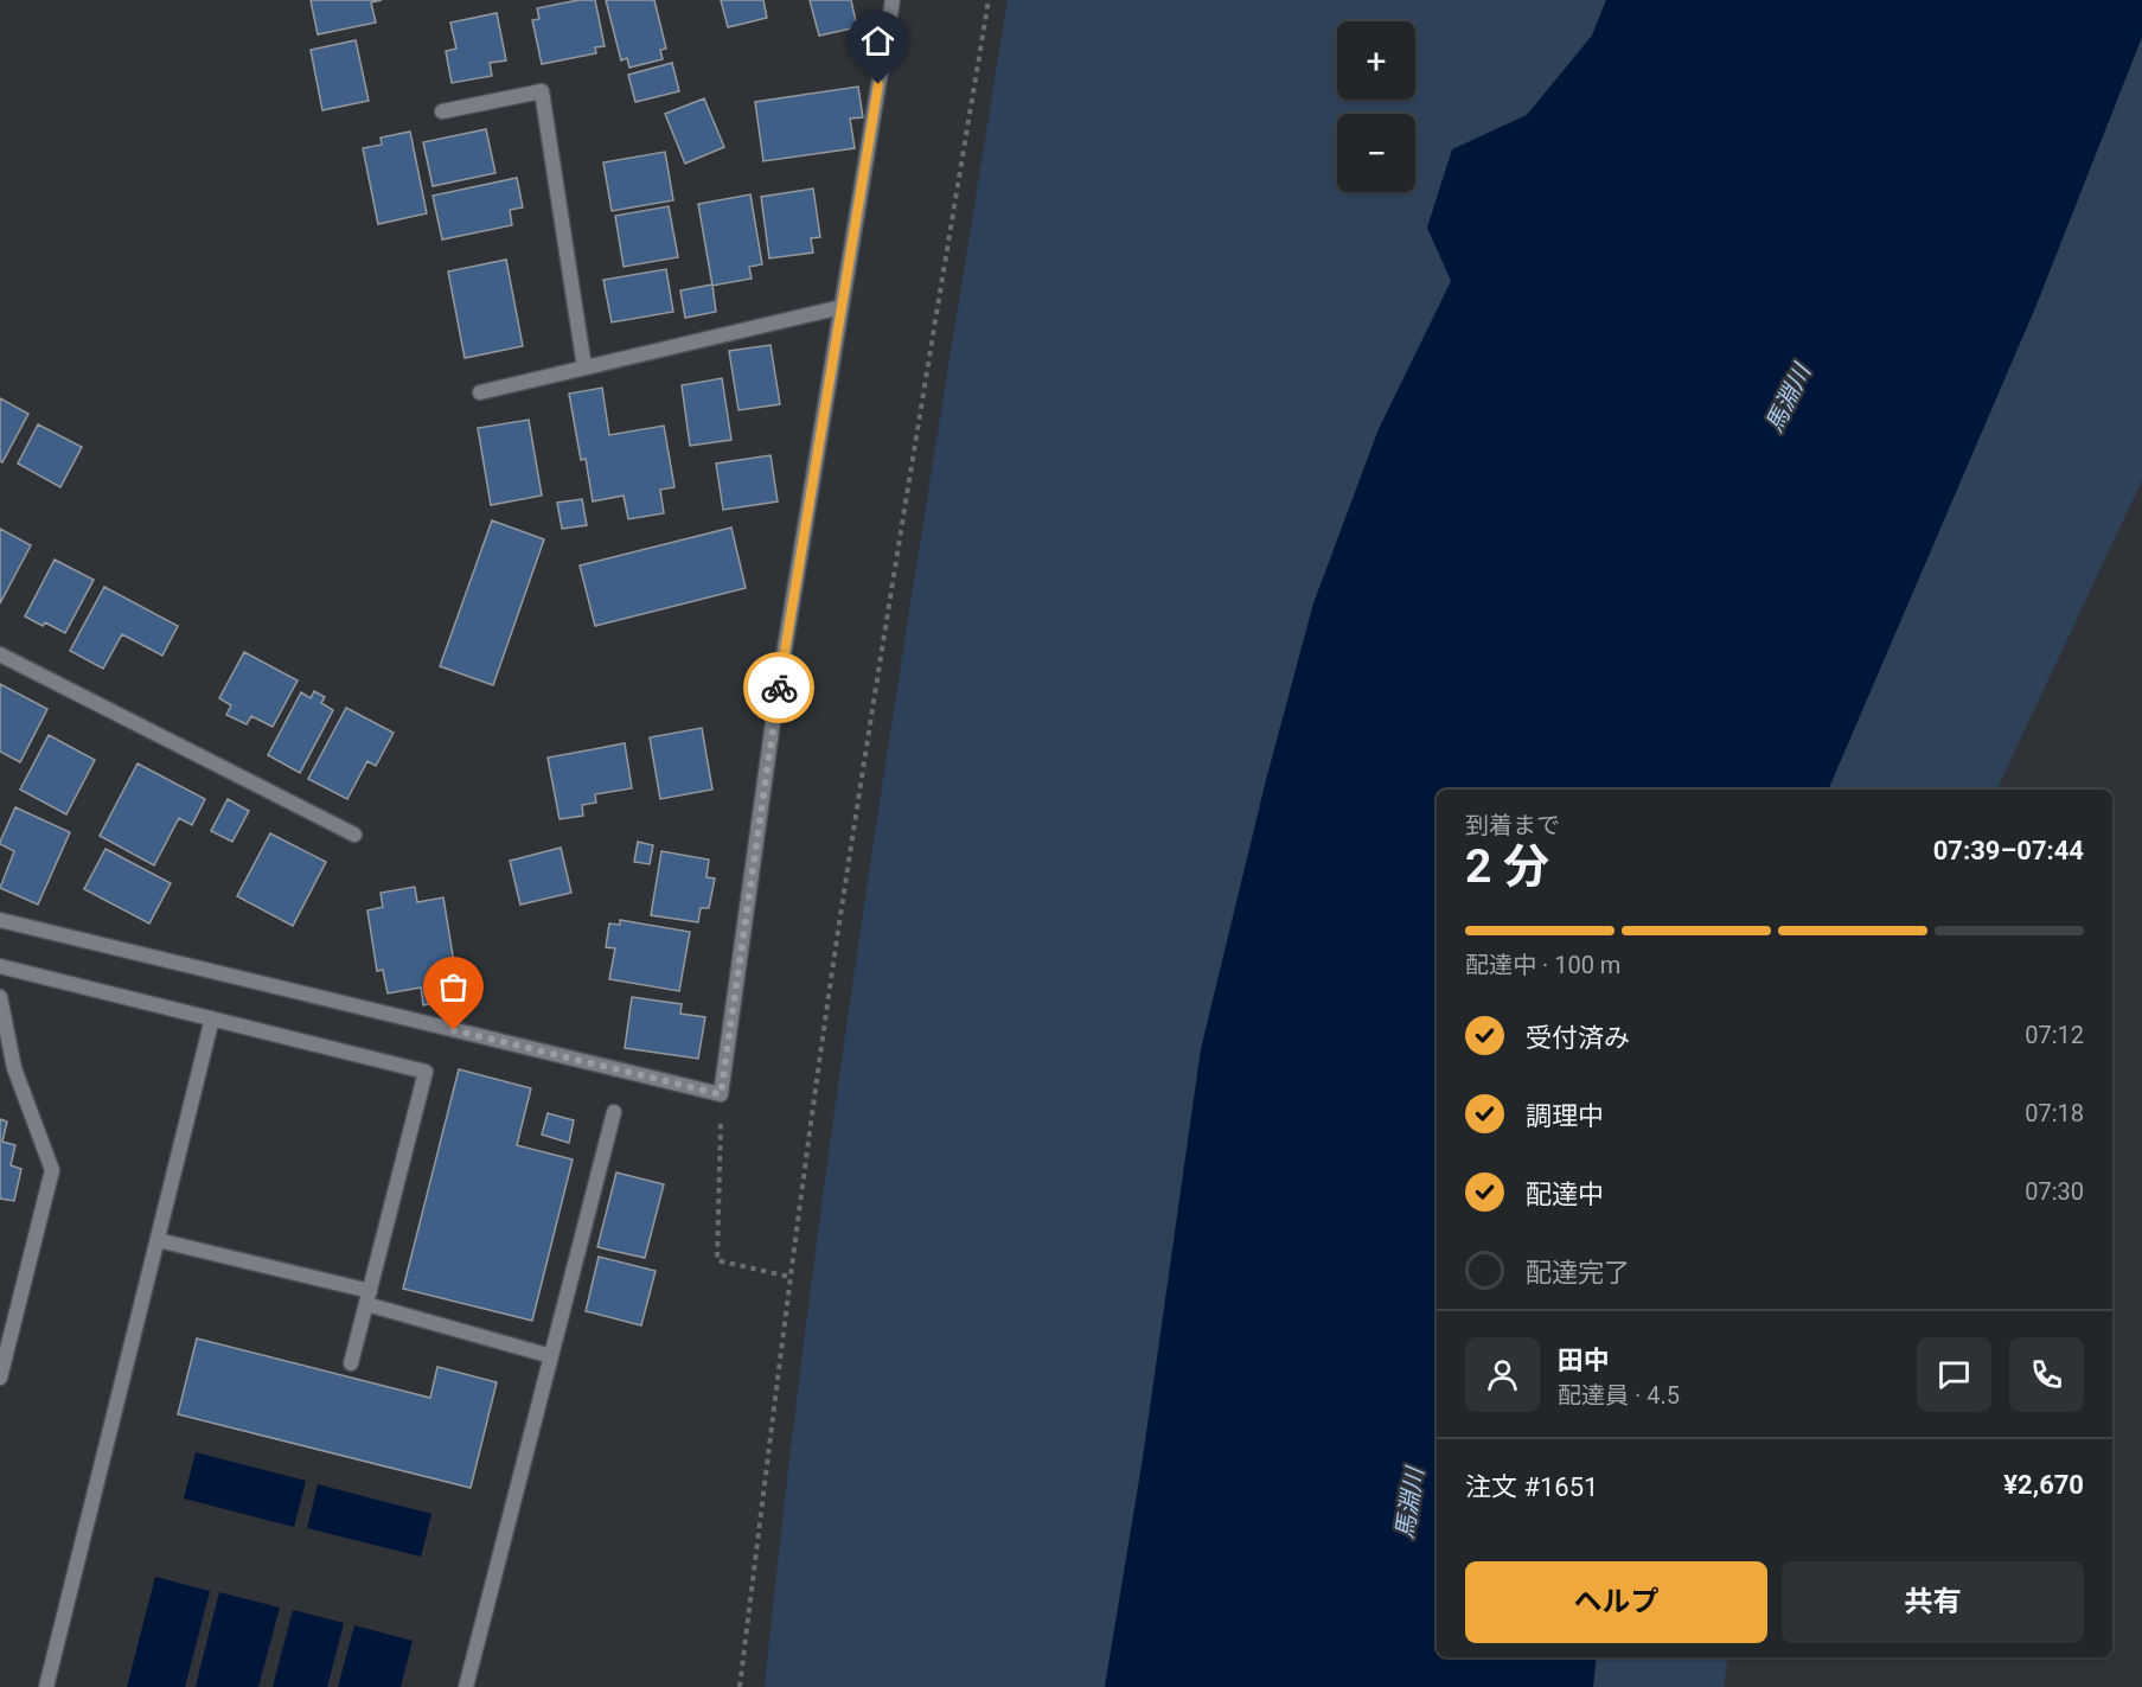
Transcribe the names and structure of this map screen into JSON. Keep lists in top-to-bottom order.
{
  "water": ["馬淵川"],
  "page": {
    "map_buttons": ["+", "−"],
    "heading": ["2 分", "到着まで", "07:39–07:44"],
    "panel": [
      "田中",
      "配達員 · 4.5",
      "注文 #1651",
      "¥2,670"
    ],
    "bar": "配達中 · 100 m",
    "list": [
      ["受付済み", "07:12"],
      ["調理中", "07:18"],
      ["配達中", "07:30"],
      "配達完了"
    ],
    "buttons": ["ヘルプ", "共有"]
  }
}
